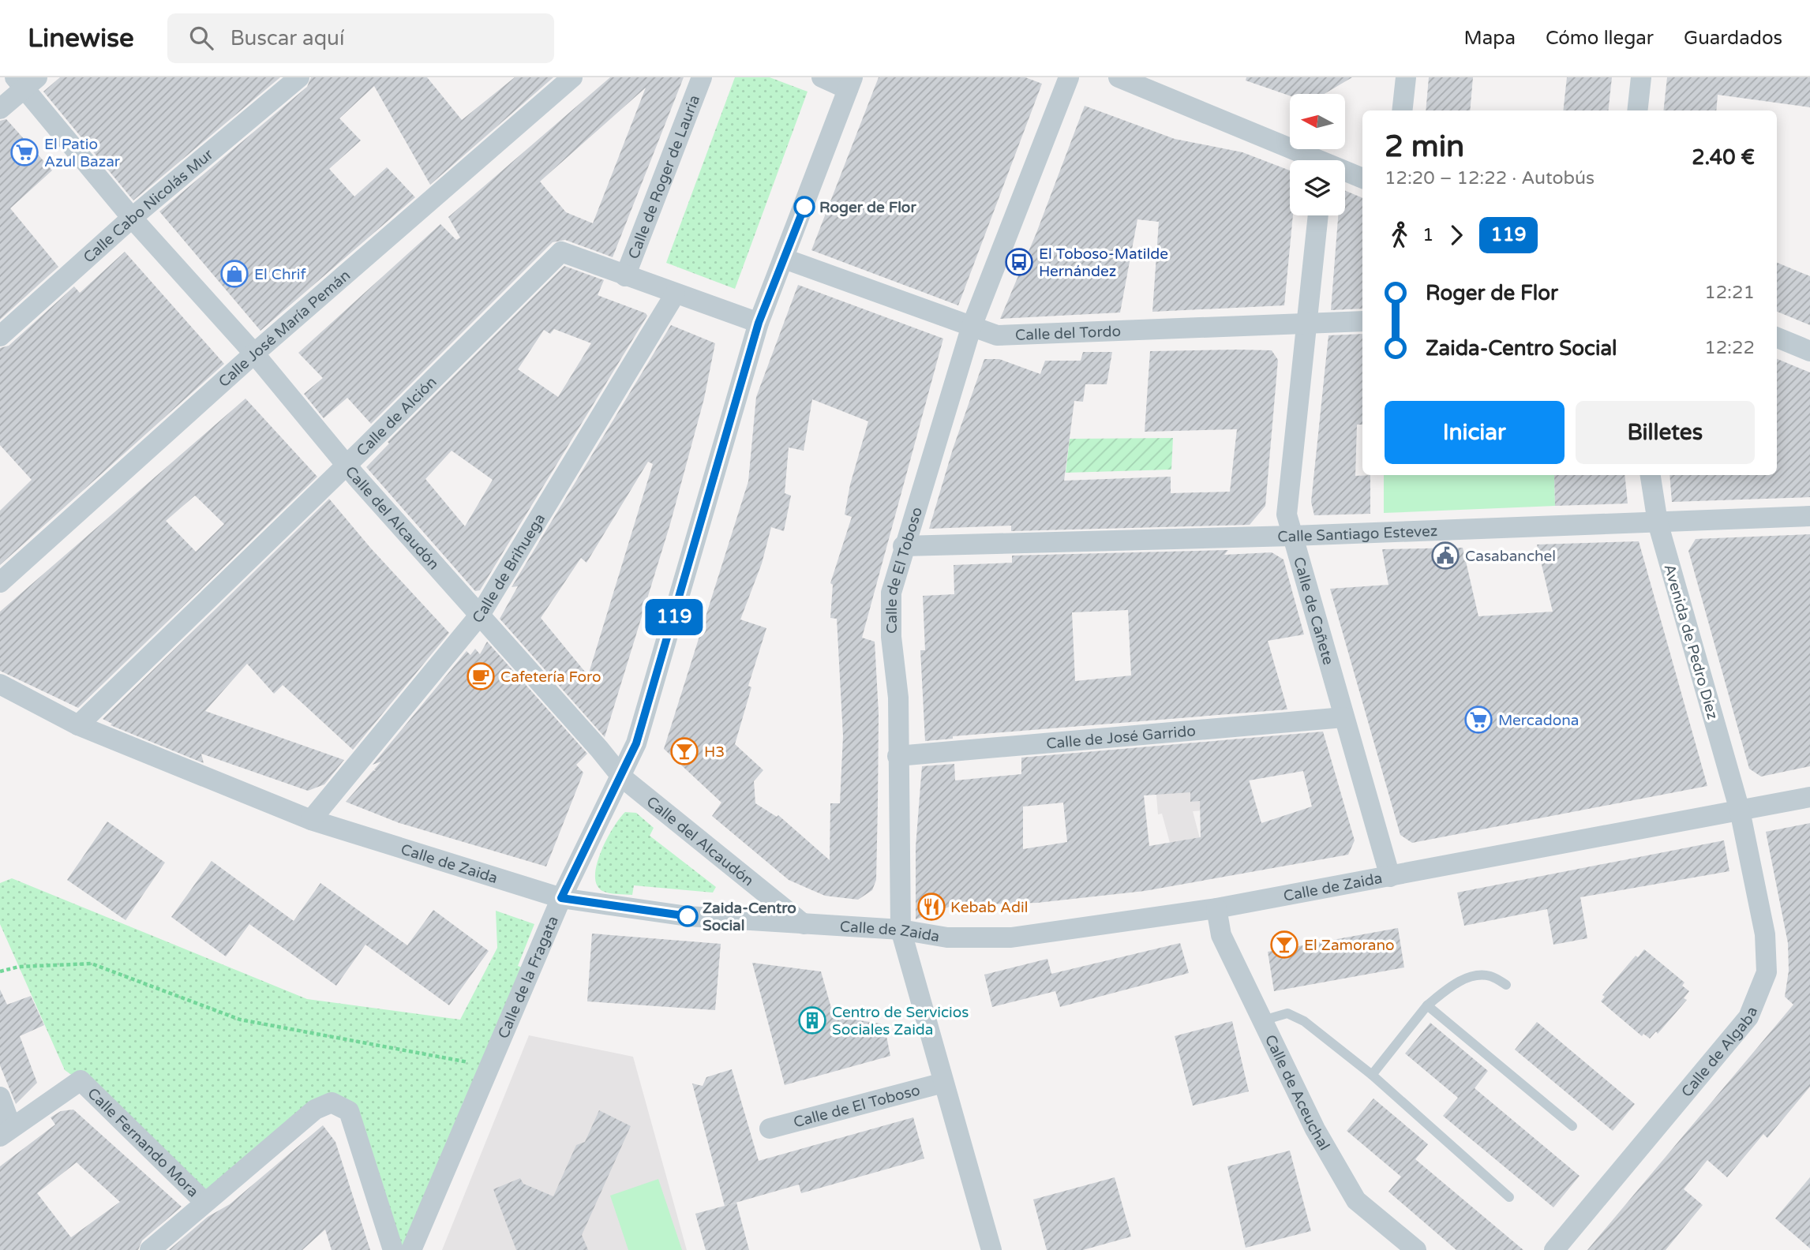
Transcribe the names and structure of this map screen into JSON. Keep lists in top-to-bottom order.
{
  "streets": {
    "street": [
      "Calle de Roger de Lauria",
      "Calle Cabo Nicolás Mur",
      "Calle José María Pemán",
      "Calle del Tordo",
      "Calle de Alción",
      "Calle del Alcaudón",
      "Calle Santiago Estevez",
      "Calle de Brihuega",
      "Calle de El Toboso",
      "Calle de Cañete",
      "Avenida de Pedro Díez",
      "Calle de José Garrido",
      "Calle de Zaida",
      "Calle de la Fragata",
      "Calle de Algaba",
      "Calle de Aceuchal",
      "Calle Fernando Mora"
    ]
  },
  "crossings": [
    ["Calle de Roger de Lauria", "Calle de Alción"],
    ["Calle Cabo Nicolás Mur", "Calle del Alcaudón"],
    ["Calle José María Pemán", "Calle del Alcaudón"],
    ["Calle del Tordo", "Calle de El Toboso"],
    ["Calle del Tordo", "Calle de Cañete"],
    ["Calle del Tordo", "Calle de la Fragata"],
    ["Calle de Alción", "Calle del Alcaudón"],
    ["Calle de Alción", "Calle de Brihuega"],
    ["Calle de Alción", "Calle de Zaida"],
    ["Calle de Alción", "Calle de la Fragata"],
    ["Calle del Alcaudón", "Calle de Brihuega"],
    ["Calle del Alcaudón", "Calle de Zaida"],
    ["Calle del Alcaudón", "Calle de la Fragata"],
    ["Calle Santiago Estevez", "Calle de El Toboso"],
    ["Calle Santiago Estevez", "Calle de Cañete"],
    ["Calle Santiago Estevez", "Avenida de Pedro Díez"],
    ["Calle de Brihuega", "Calle de Zaida"],
    ["Calle de El Toboso", "Calle de José Garrido"],
    ["Calle de El Toboso", "Calle de Zaida"],
    ["Calle de Cañete", "Calle de José Garrido"],
    ["Calle de Cañete", "Calle de Zaida"],
    ["Avenida de Pedro Díez", "Calle de Zaida"],
    ["Avenida de Pedro Díez", "Calle de Algaba"],
    ["Calle de Zaida", "Calle de la Fragata"],
    ["Calle de Zaida", "Calle de Algaba"],
    ["Calle de Zaida", "Calle de Aceuchal"]
  ],
  "places": {
    "supermarket": ["El Patio Azul Bazar", "Mercadona"],
    "other": ["Roger de Flor", "Zaida-Centro Social"],
    "bus stop": ["El Toboso-Matilde Hernández"],
    "shop": ["El Chrif"],
    "public building": ["Casabanchel"],
    "cafe": ["Cafetería Foro"],
    "bar": ["H3", "El Zamorano"],
    "restaurant": ["Kebab Adil"],
    "building": ["Centro de Servicios Sociales Zaida"]
  },
  "lines": ["bus line 119"],
  "north": "left",
  "page": {
    "header": "Linewise",
    "search": "Buscar aquí",
    "nav": ["Mapa", "Cómo llegar", "Guardados"],
    "on_map": "119",
    "heading": ["2 min", "12:20 – 12:22 · Autobús", "2.40 €"],
    "legs": ["1", "119"],
    "list": [
      {
        "name": "Roger de Flor",
        "value": "12:21"
      },
      {
        "name": "Zaida-Centro Social",
        "value": "12:22"
      }
    ],
    "buttons": ["Iniciar", "Billetes"]
  }
}
